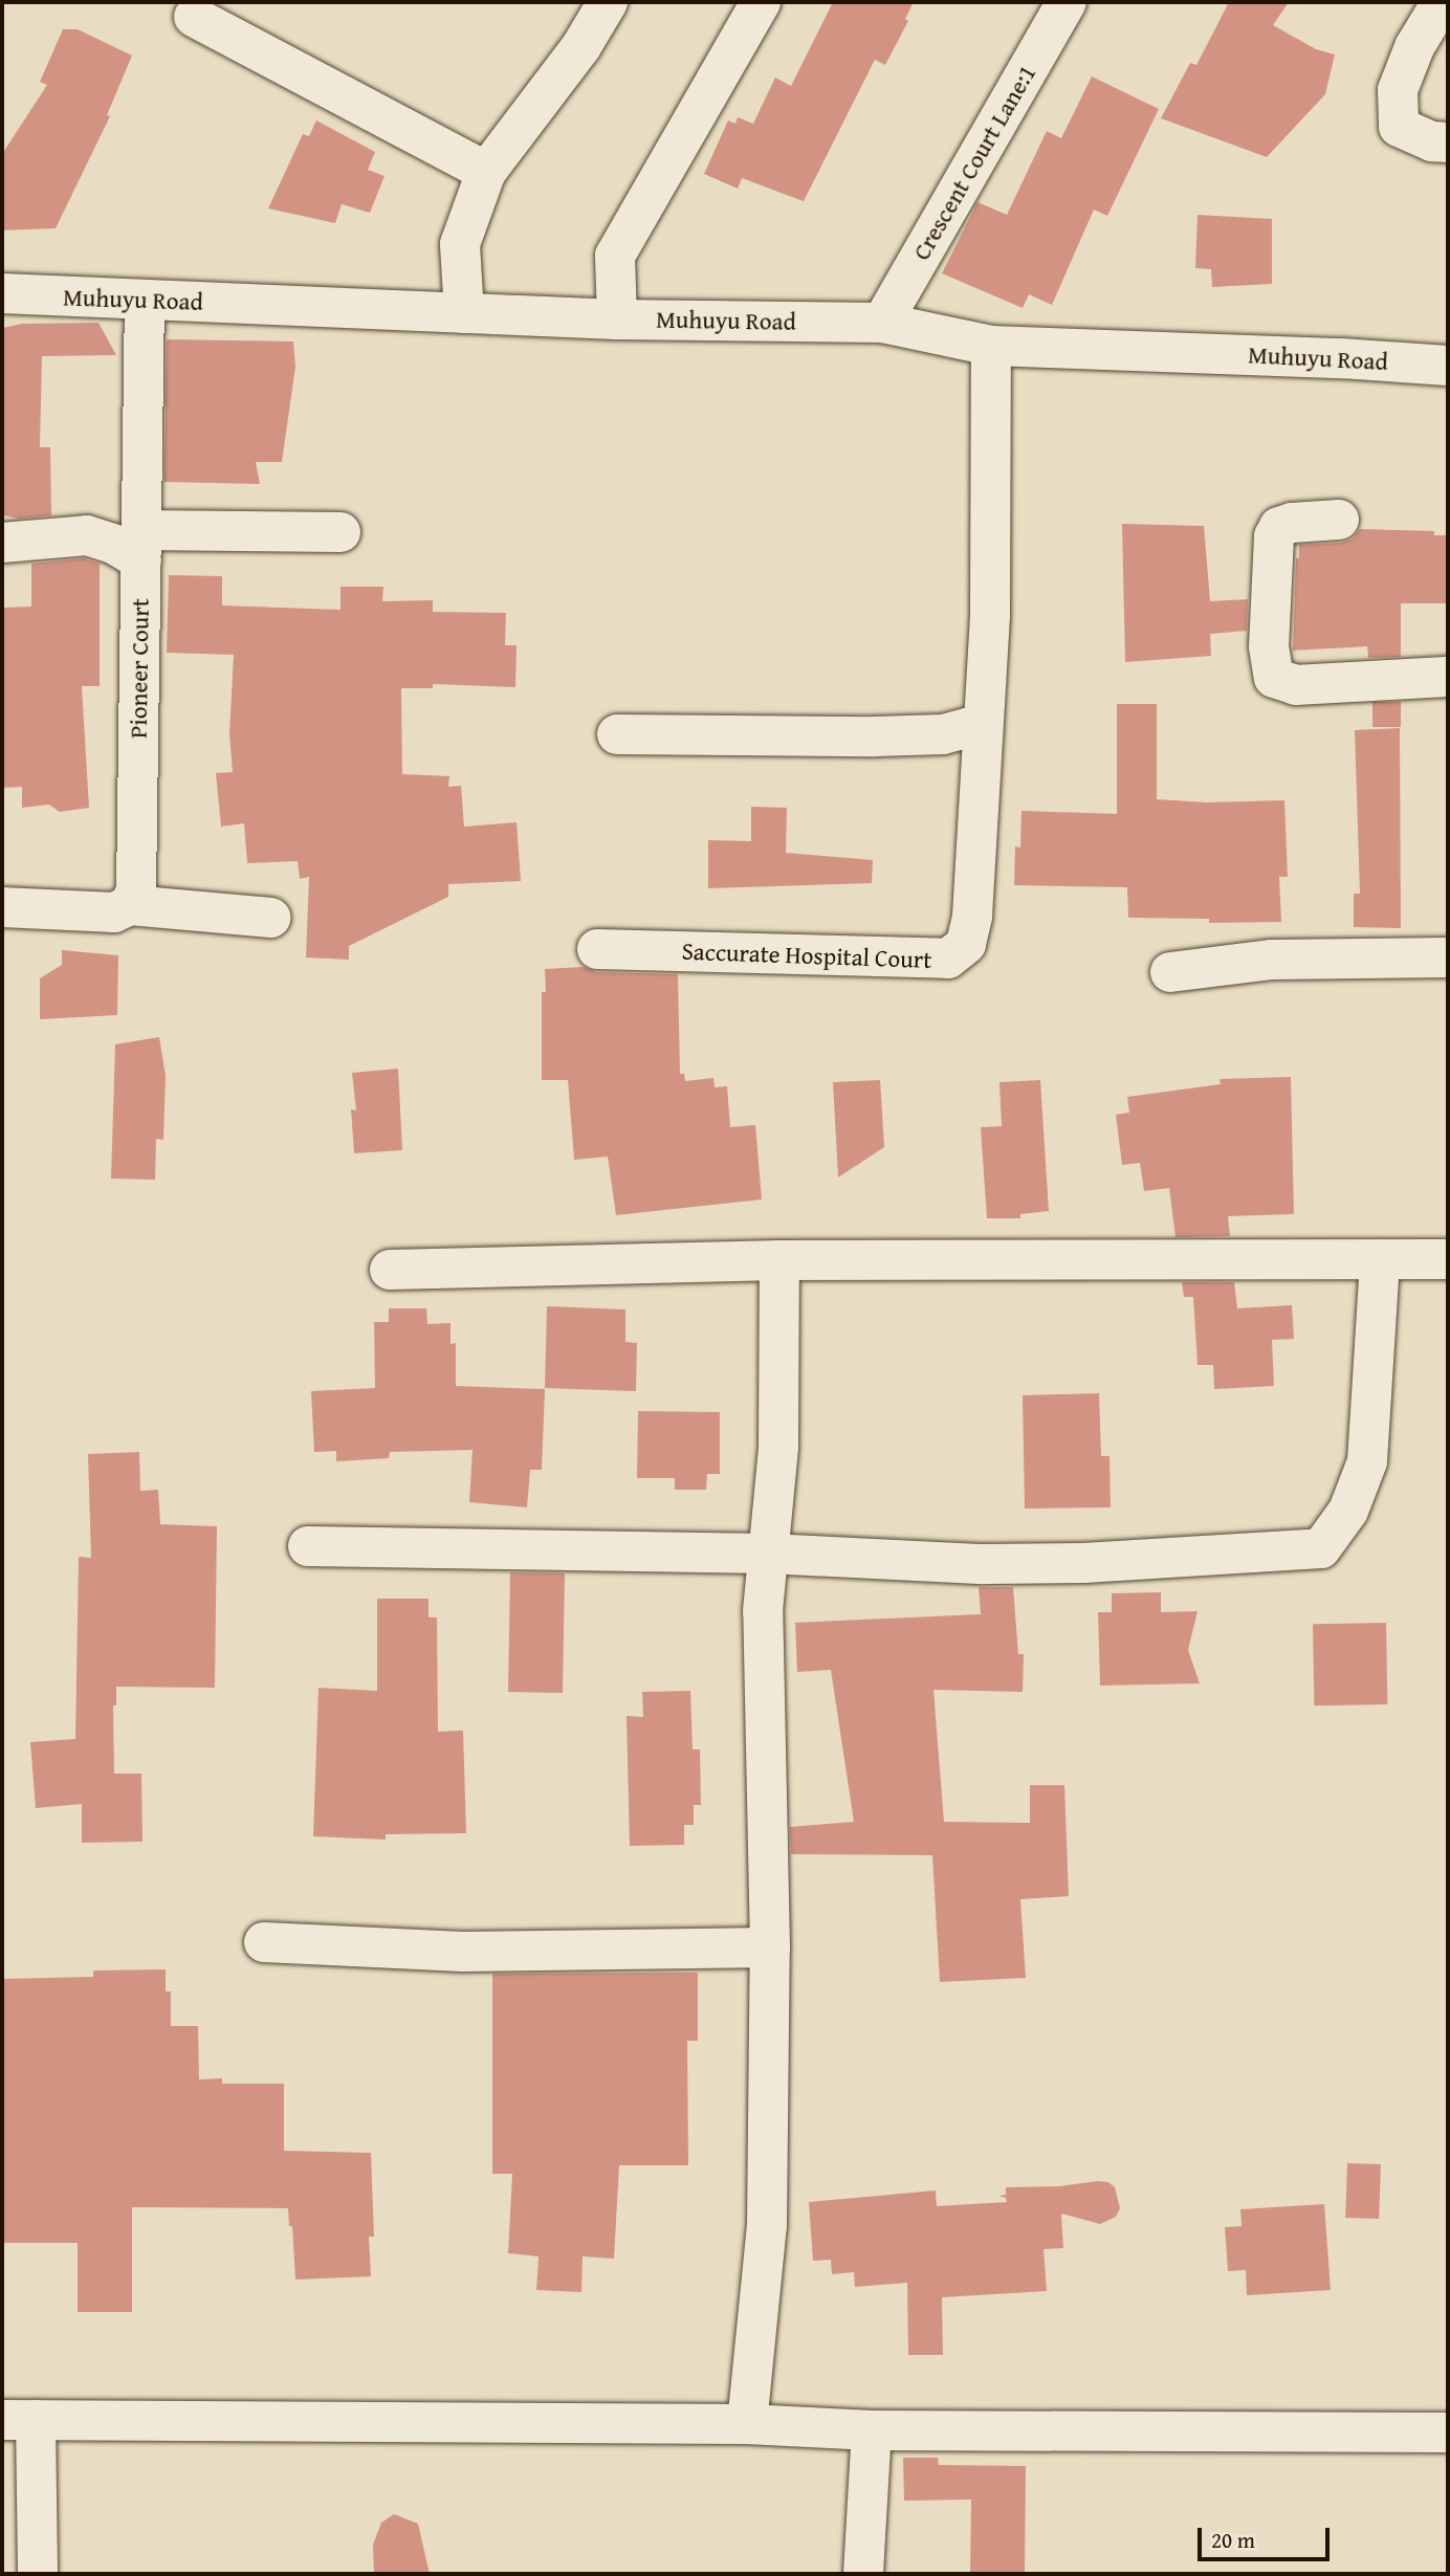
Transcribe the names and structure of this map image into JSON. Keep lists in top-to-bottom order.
{
  "streets": {
    "street": [
      "Crescent Court Lane:1",
      "Muhuyu Road",
      "Pioneer Court",
      "Saccurate Hospital Court"
    ]
  },
  "crossings": [
    ["Crescent Court Lane:1", "Muhuyu Road"],
    ["Muhuyu Road", "Pioneer Court"],
    ["Muhuyu Road", "Saccurate Hospital Court"]
  ],
  "scale_bar": "20 m"
}
